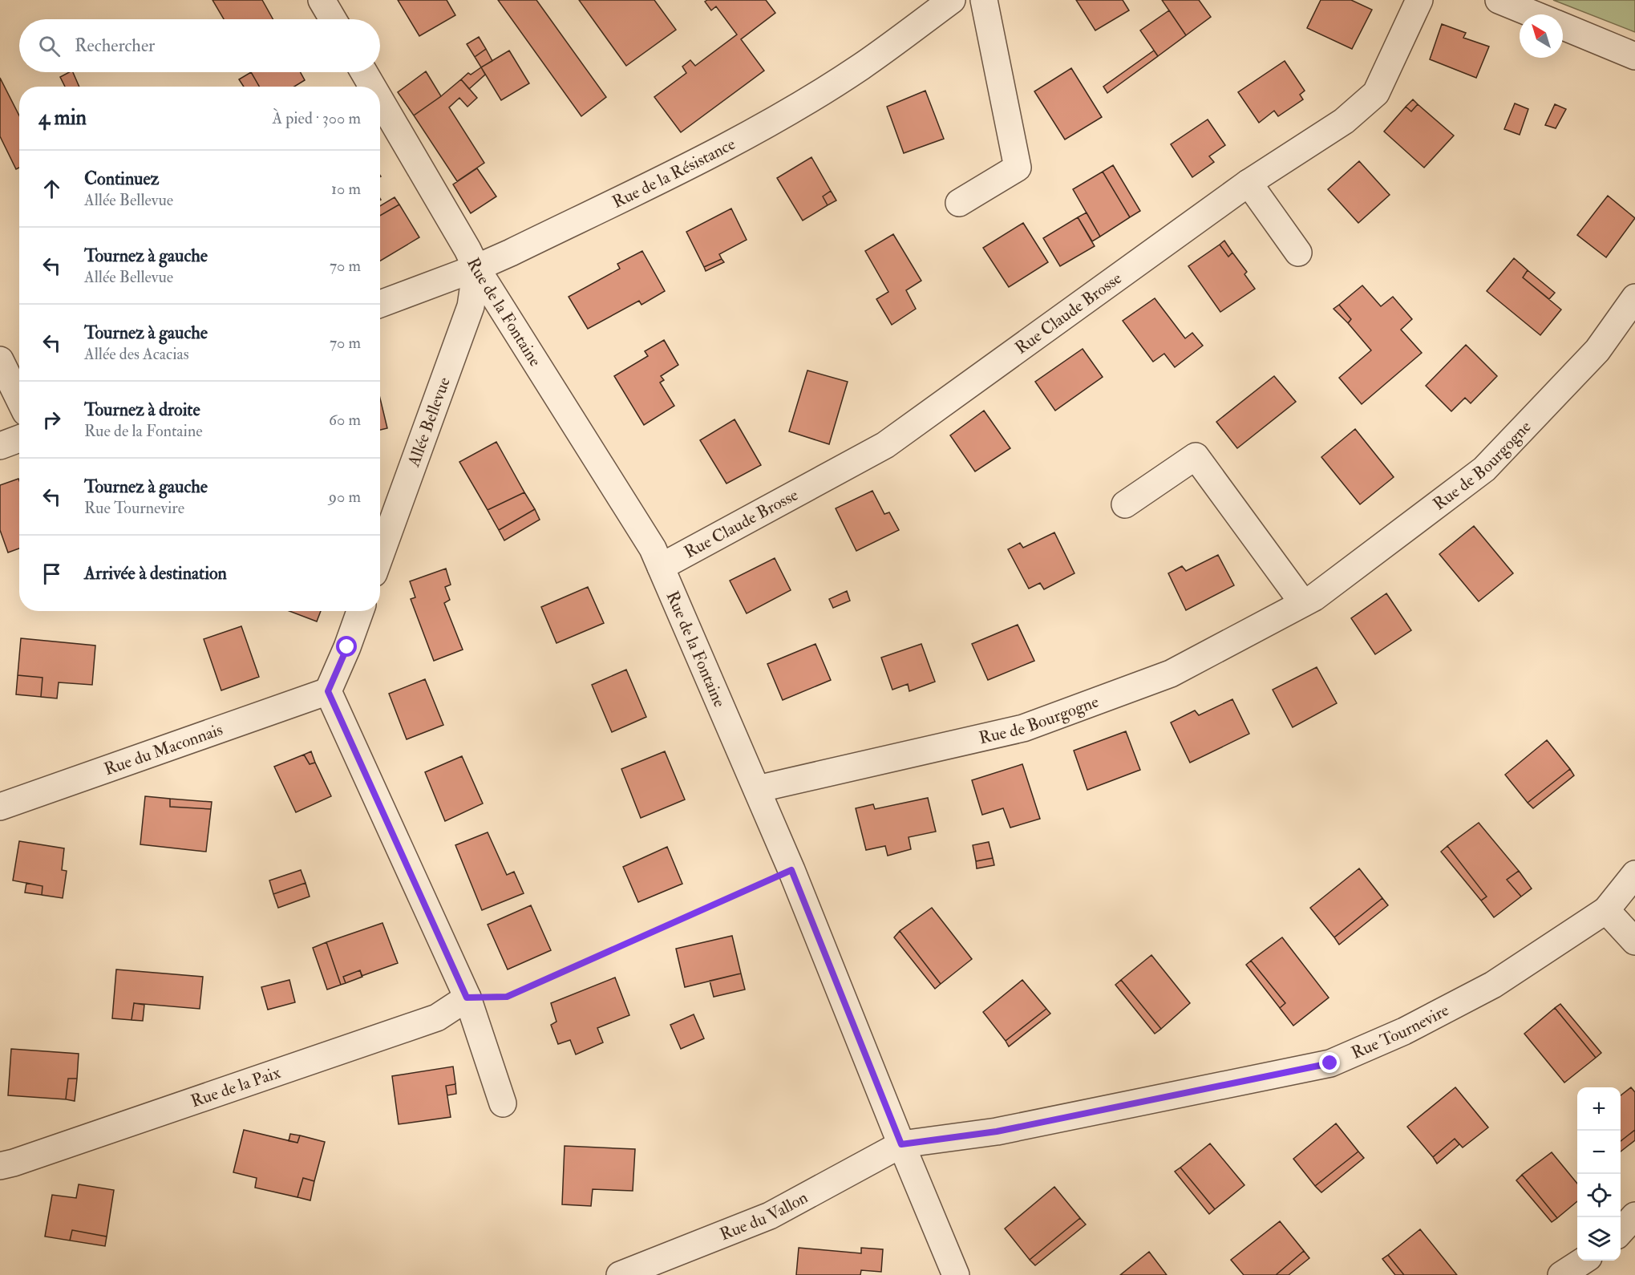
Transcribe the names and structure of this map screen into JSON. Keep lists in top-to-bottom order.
{
  "streets": {
    "street": [
      "Rue de la Résistance",
      "Rue de la Fontaine",
      "Rue Claude Brosse",
      "Allée Bellevue",
      "Rue de Bourgogne",
      "Rue du Maconnais",
      "Rue Tournevire",
      "Rue de la Paix",
      "Rue du Vallon"
    ]
  },
  "crossings": [
    ["Rue de la Résistance", "Rue de la Fontaine"],
    ["Rue de la Résistance", "Allée Bellevue"],
    ["Rue de la Fontaine", "Rue Claude Brosse"],
    ["Rue de la Fontaine", "Allée Bellevue"],
    ["Rue de la Fontaine", "Rue de Bourgogne"],
    ["Rue de la Fontaine", "Rue Tournevire"],
    ["Rue de la Fontaine", "Rue du Vallon"],
    ["Rue Tournevire", "Rue du Vallon"]
  ],
  "north": "top left",
  "page": {
    "search": "Rechercher",
    "heading": ["4 min", "À pied · 300 m"],
    "list": [
      ["Continuez", "Allée Bellevue", "10 m"],
      ["Tournez à gauche", "Allée Bellevue", "70 m"],
      ["Tournez à gauche", "Allée des Acacias", "70 m"],
      ["Tournez à droite", "Rue de la Fontaine", "60 m"],
      ["Tournez à gauche", "Rue Tournevire", "90 m"],
      "Arrivée à destination"
    ],
    "map_buttons": ["+", "−"]
  }
}
